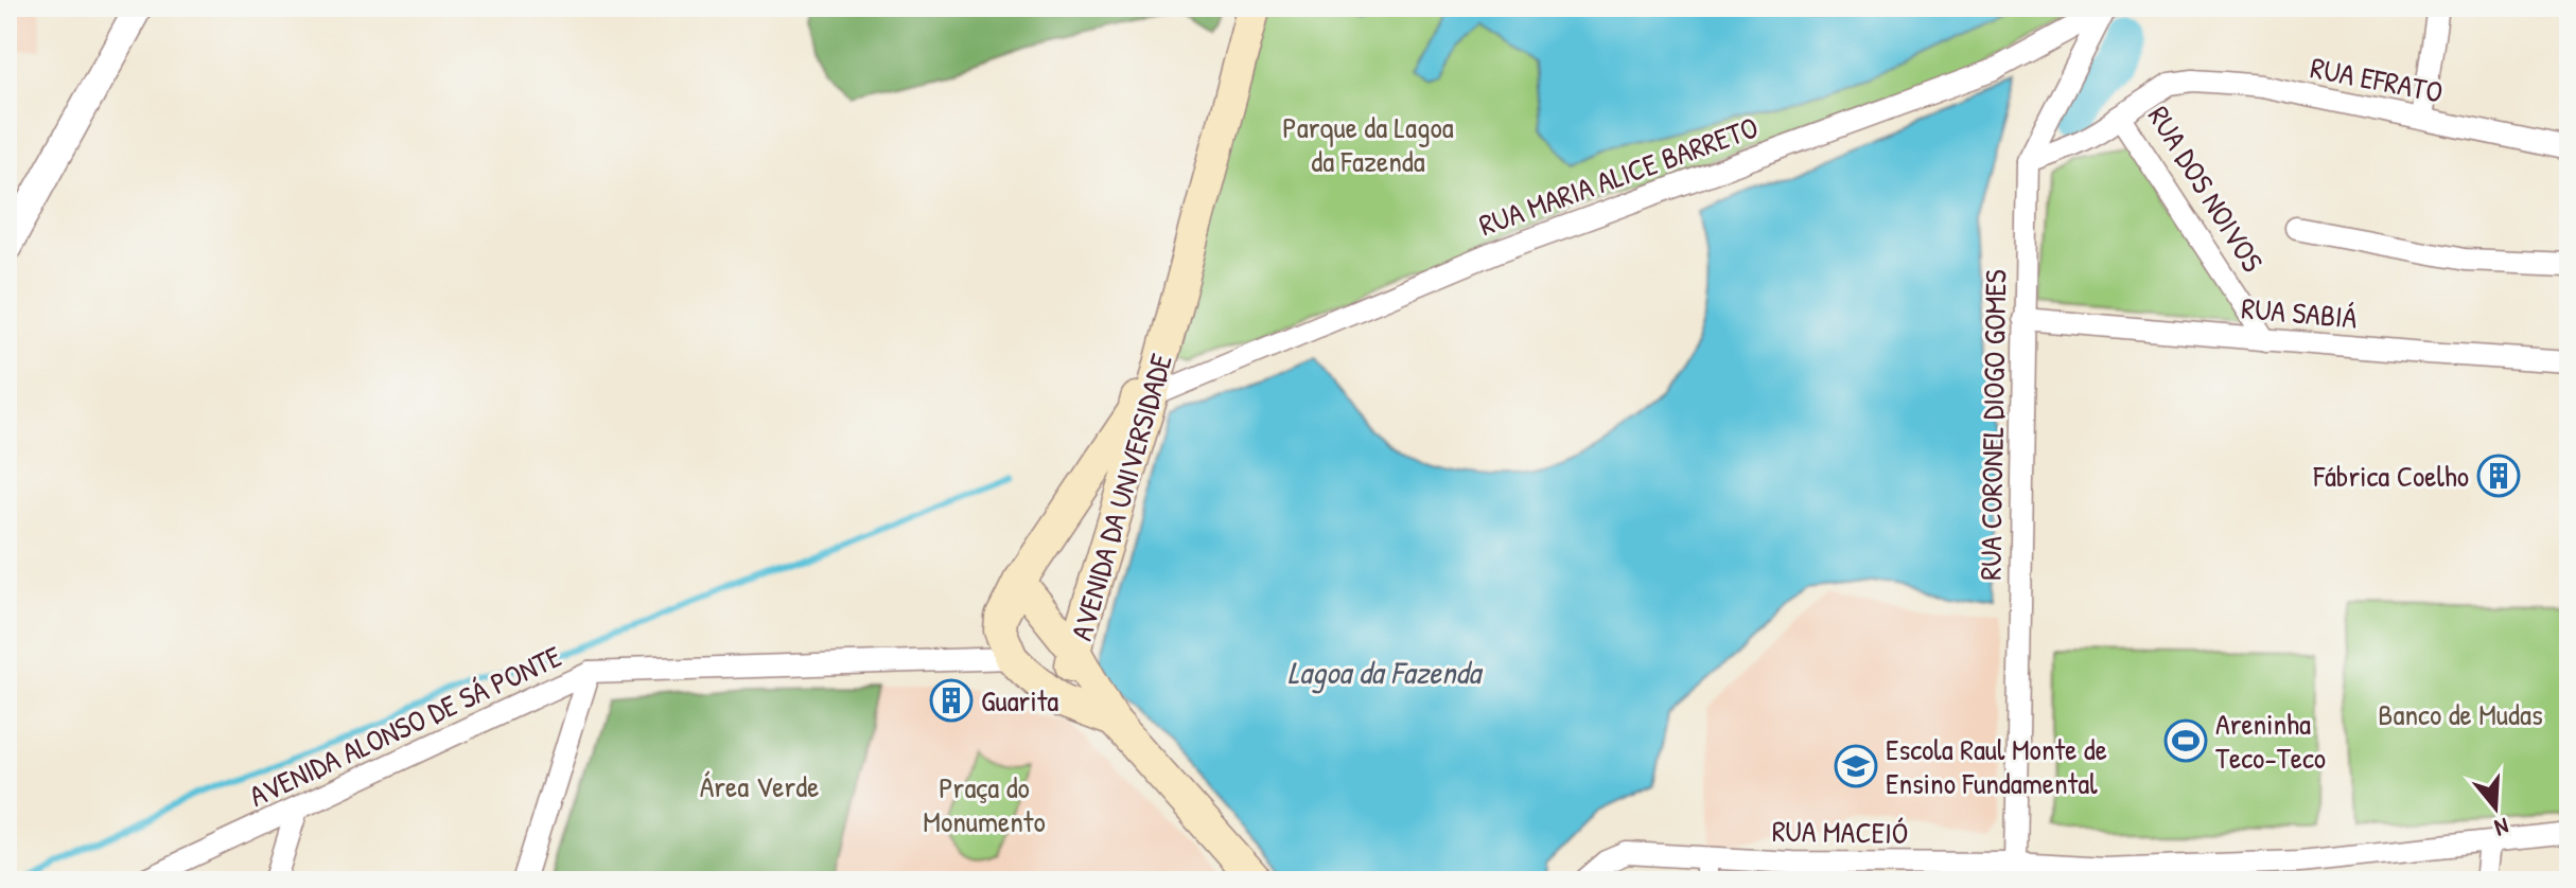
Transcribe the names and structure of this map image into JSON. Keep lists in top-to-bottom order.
{
  "streets": {
    "main road": ["AVENIDA DA UNIVERSIDADE"],
    "street": [
      "RUA EFRATO",
      "RUA MARIA ALICE BARRETO",
      "RUA DOS NOIVOS",
      "RUA SABIÁ",
      "RUA CORONEL DIOGO GOMES",
      "AVENIDA ALONSO DE SÁ PONTE",
      "RUA MACEIÓ"
    ]
  },
  "crossings": [
    ["RUA EFRATO", "RUA DOS NOIVOS"],
    ["RUA MARIA ALICE BARRETO", "RUA CORONEL DIOGO GOMES"],
    ["RUA MARIA ALICE BARRETO", "AVENIDA DA UNIVERSIDADE"],
    ["RUA DOS NOIVOS", "RUA SABIÁ"],
    ["RUA SABIÁ", "RUA CORONEL DIOGO GOMES"],
    ["RUA CORONEL DIOGO GOMES", "RUA MACEIÓ"],
    ["AVENIDA DA UNIVERSIDADE", "AVENIDA ALONSO DE SÁ PONTE"]
  ],
  "water": ["Lagoa da Fazenda"],
  "parks": [
    "Parque da Lagoa da Fazenda",
    "Banco de Mudas",
    "Área Verde",
    "Praça do Monumento"
  ],
  "places": {
    "building": ["Fábrica Coelho", "Guarita"],
    "sports": ["Areninha Teco-Teco"],
    "school or university": ["Escola Raul Monte de Ensino Fundamental"]
  },
  "north": "bottom"
}
